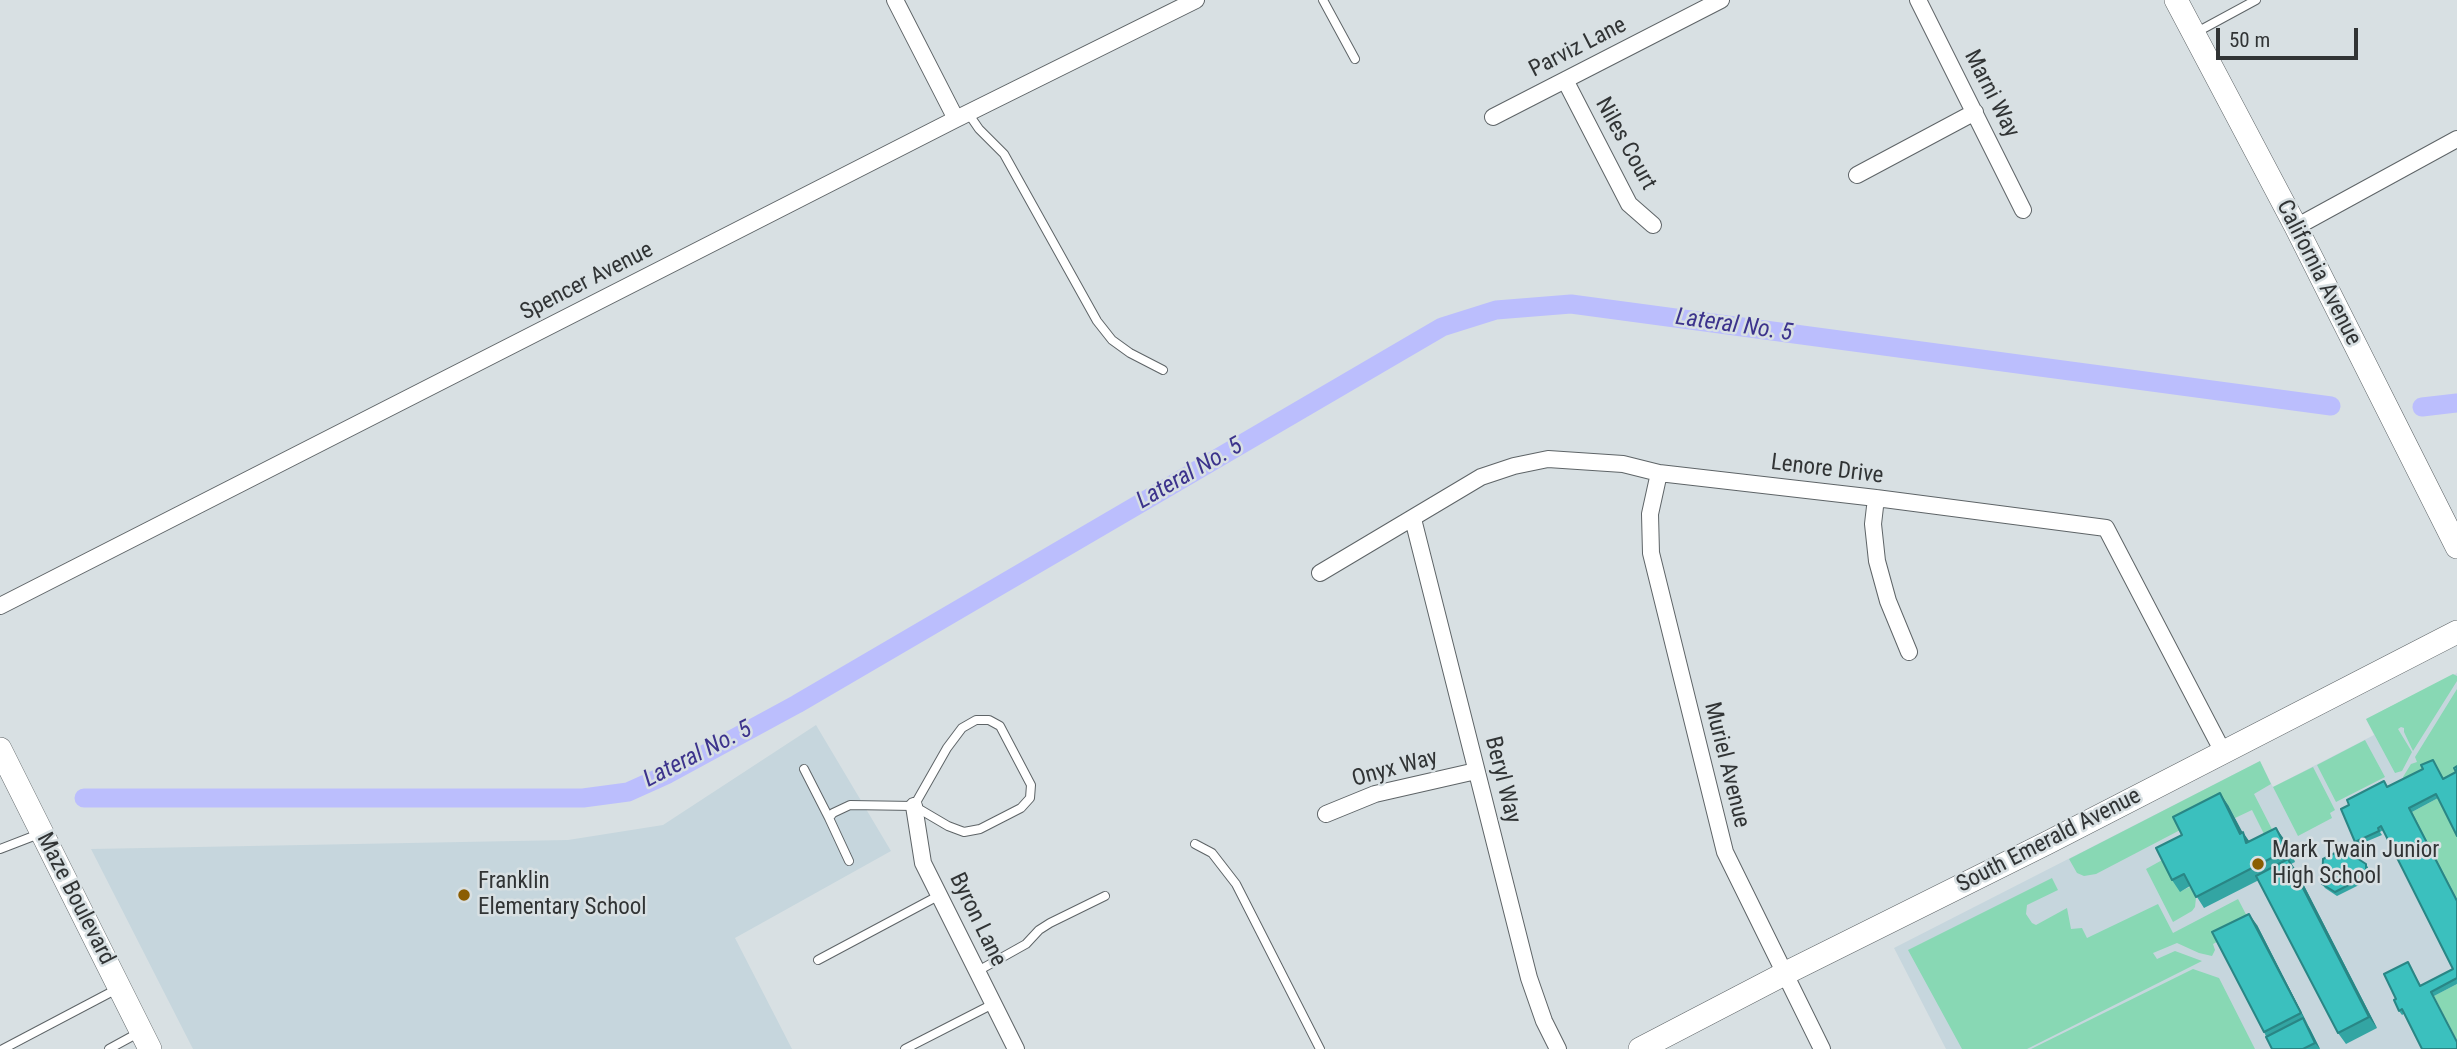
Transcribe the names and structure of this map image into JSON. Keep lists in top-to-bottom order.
{
  "streets": {
    "street": [
      "Parviz Lane",
      "Marni Way",
      "Niles Court",
      "California Avenue",
      "Spencer Avenue",
      "Lenore Drive",
      "Muriel Avenue",
      "Onyx Way",
      "Beryl Way",
      "South Emerald Avenue",
      "Maze Boulevard",
      "Byron Lane"
    ]
  },
  "crossings": [
    ["Parviz Lane", "Niles Court"],
    ["Lenore Drive", "Muriel Avenue"],
    ["Lenore Drive", "Beryl Way"],
    ["Lenore Drive", "South Emerald Avenue"],
    ["Muriel Avenue", "South Emerald Avenue"],
    ["Onyx Way", "Beryl Way"]
  ],
  "water": ["Lateral No. 5"],
  "places": ["Mark Twain Junior High School", "Franklin Elementary School"],
  "scale_bar": "50 m"
}
